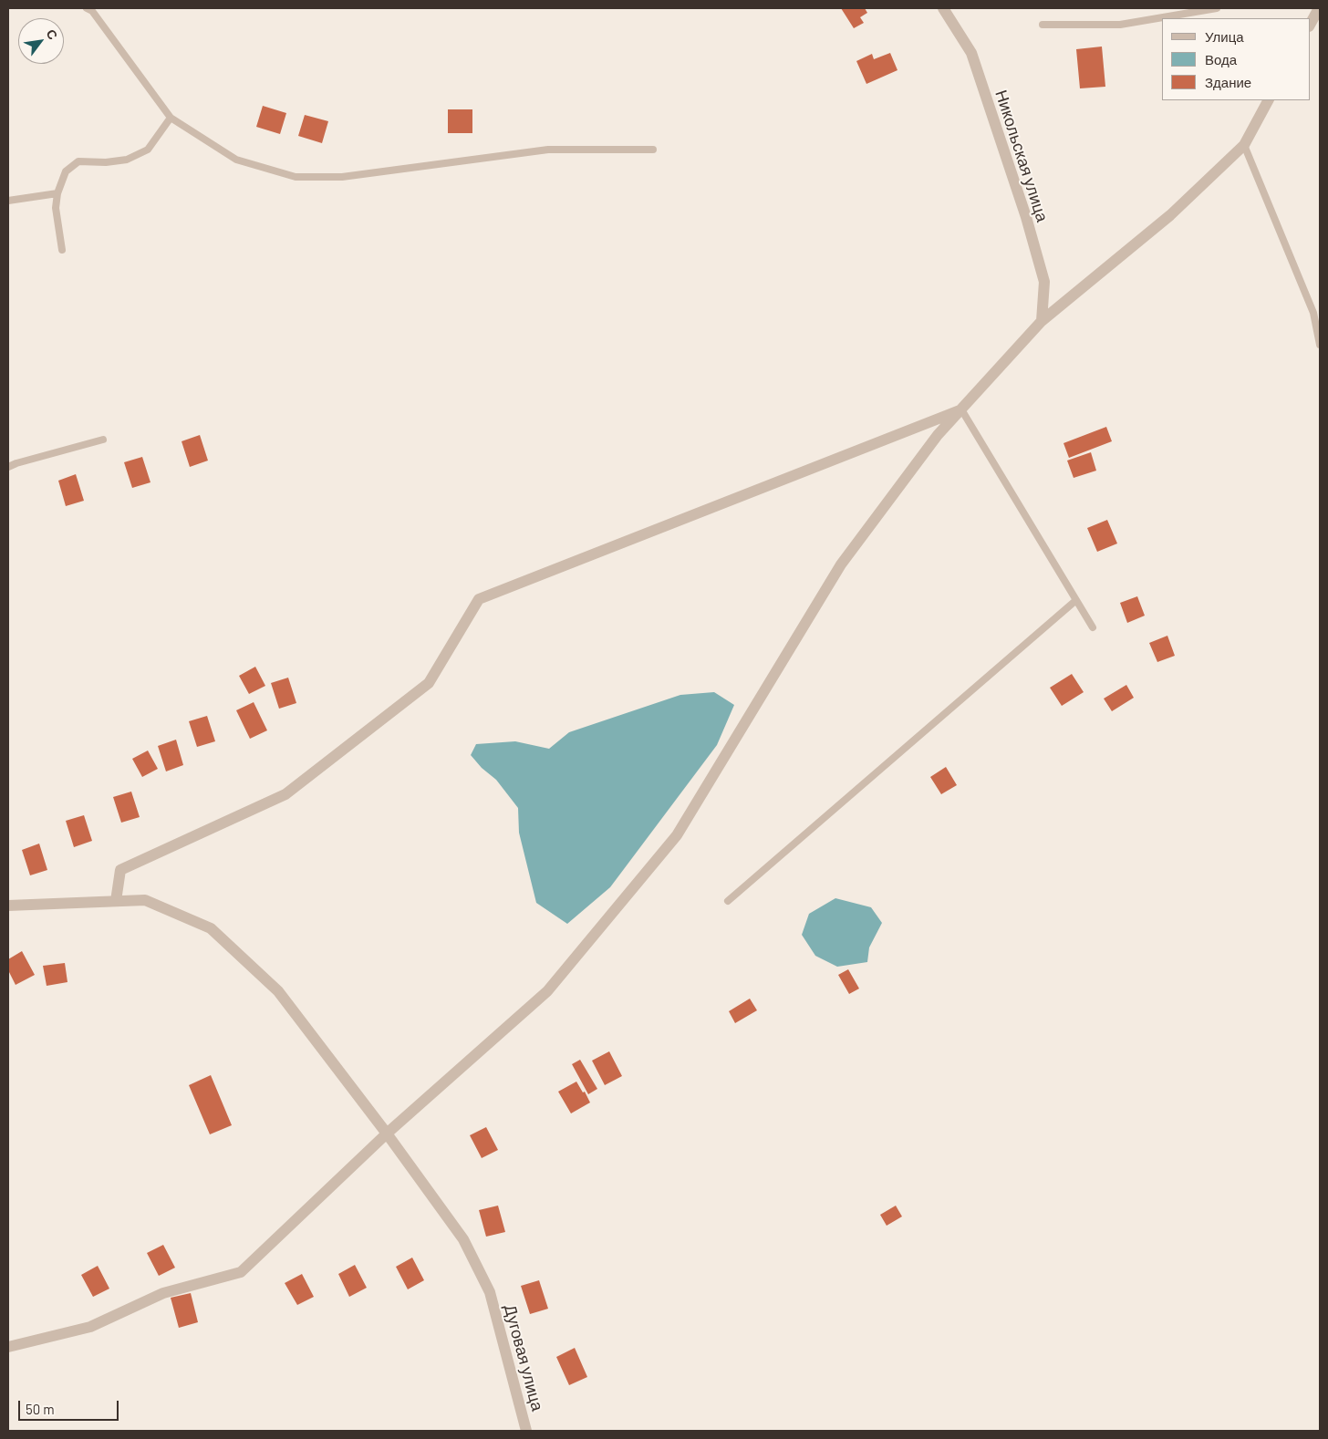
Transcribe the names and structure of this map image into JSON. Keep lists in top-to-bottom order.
{
  "streets": {
    "street": ["Никольская улица", "Дуговая улица"]
  },
  "legend": ["Улица", "Вода", "Здание"],
  "scale_bar": "50 m",
  "north": "top right"
}
